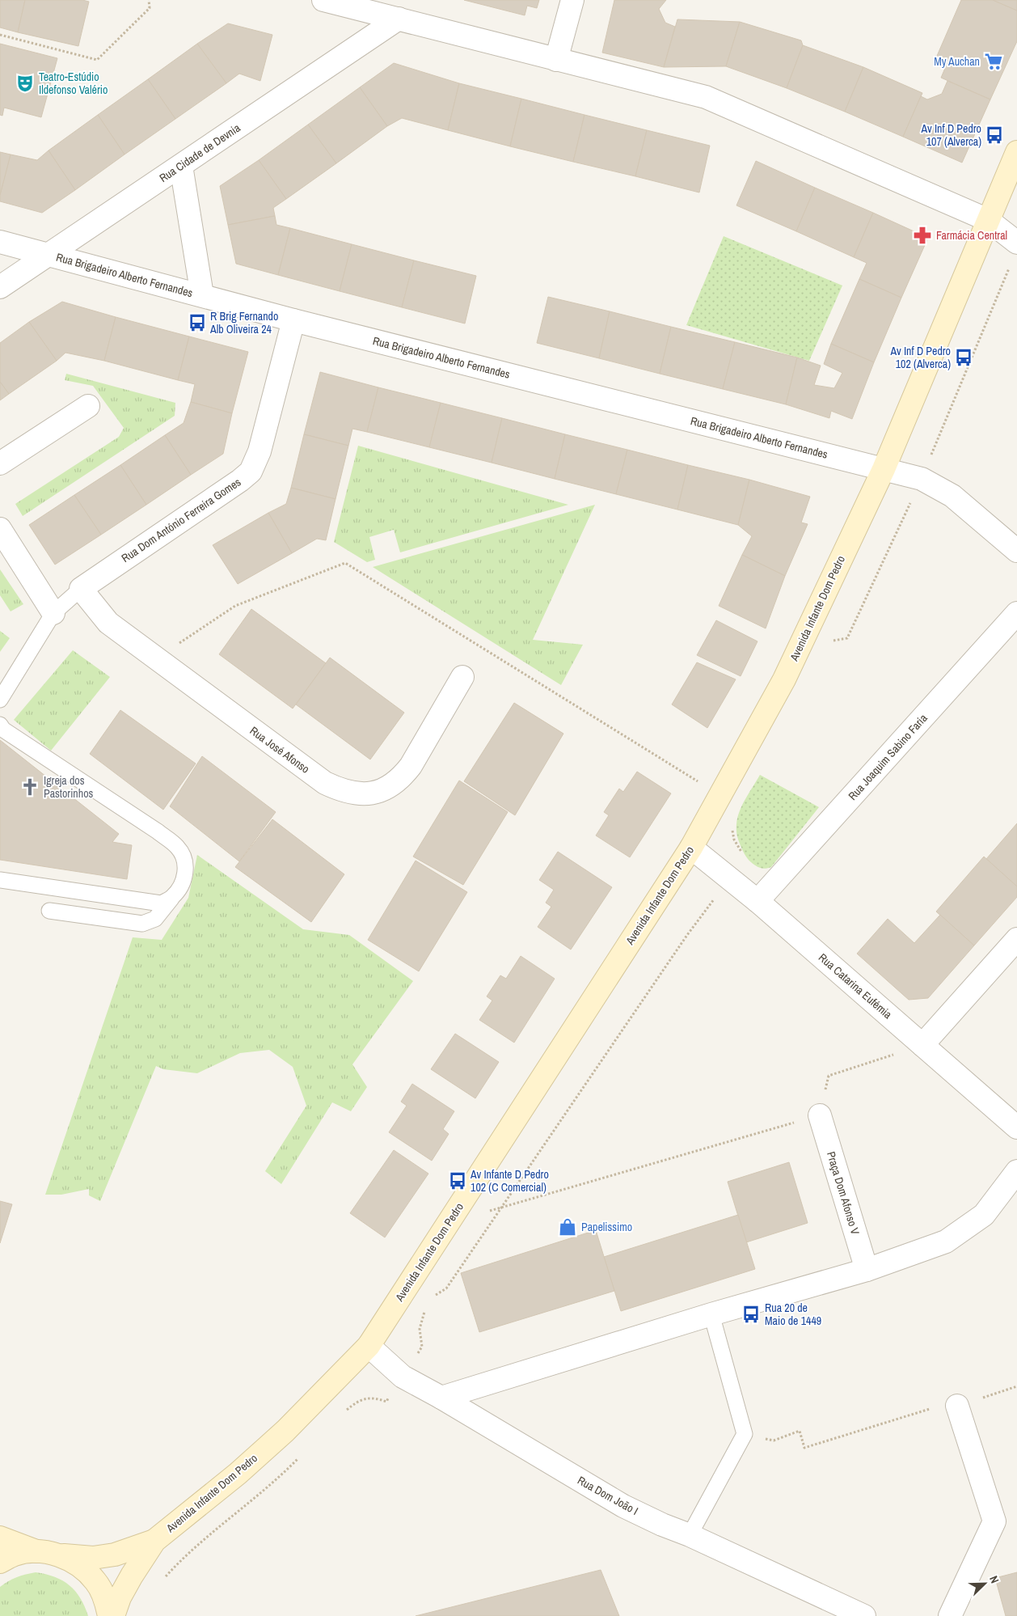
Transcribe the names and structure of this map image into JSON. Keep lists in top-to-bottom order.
{
  "streets": {
    "main road": ["Avenida Infante Dom Pedro"],
    "street": [
      "Rua Cidade de Devnia",
      "Rua Brigadeiro Alberto Fernandes",
      "Rua Dom António Ferreira Gomes",
      "Rua José Afonso",
      "Rua Joaquim Sabino Faria",
      "Rua Catarina Eufémia",
      "Praça Dom Afonso V",
      "Rua Dom João I"
    ]
  },
  "crossings": [
    ["Rua Cidade de Devnia", "Rua Brigadeiro Alberto Fernandes"],
    ["Rua Brigadeiro Alberto Fernandes", "Rua Dom António Ferreira Gomes"],
    ["Rua Brigadeiro Alberto Fernandes", "Avenida Infante Dom Pedro"],
    ["Rua Dom António Ferreira Gomes", "Rua José Afonso"],
    ["Avenida Infante Dom Pedro", "Rua Catarina Eufémia"],
    ["Avenida Infante Dom Pedro", "Rua Dom João I"],
    ["Rua Joaquim Sabino Faria", "Rua Catarina Eufémia"]
  ],
  "places": {
    "supermarket": ["My Auchan"],
    "theatre": ["Teatro-Estúdio Ildefonso Valério"],
    "bus stop": [
      "Av Inf D Pedro 107 (Alverca)",
      "R Brig Fernando Alb Oliveira 24",
      "Av Inf D Pedro 102 (Alverca)",
      "Av Infante D Pedro 102 (C Comercial)",
      "Rua 20 de Maio de 1449"
    ],
    "pharmacy": ["Farmácia Central"],
    "church": ["Igreja dos Pastorinhos"],
    "shop": ["Papelissimo"]
  },
  "north": "top right"
}
